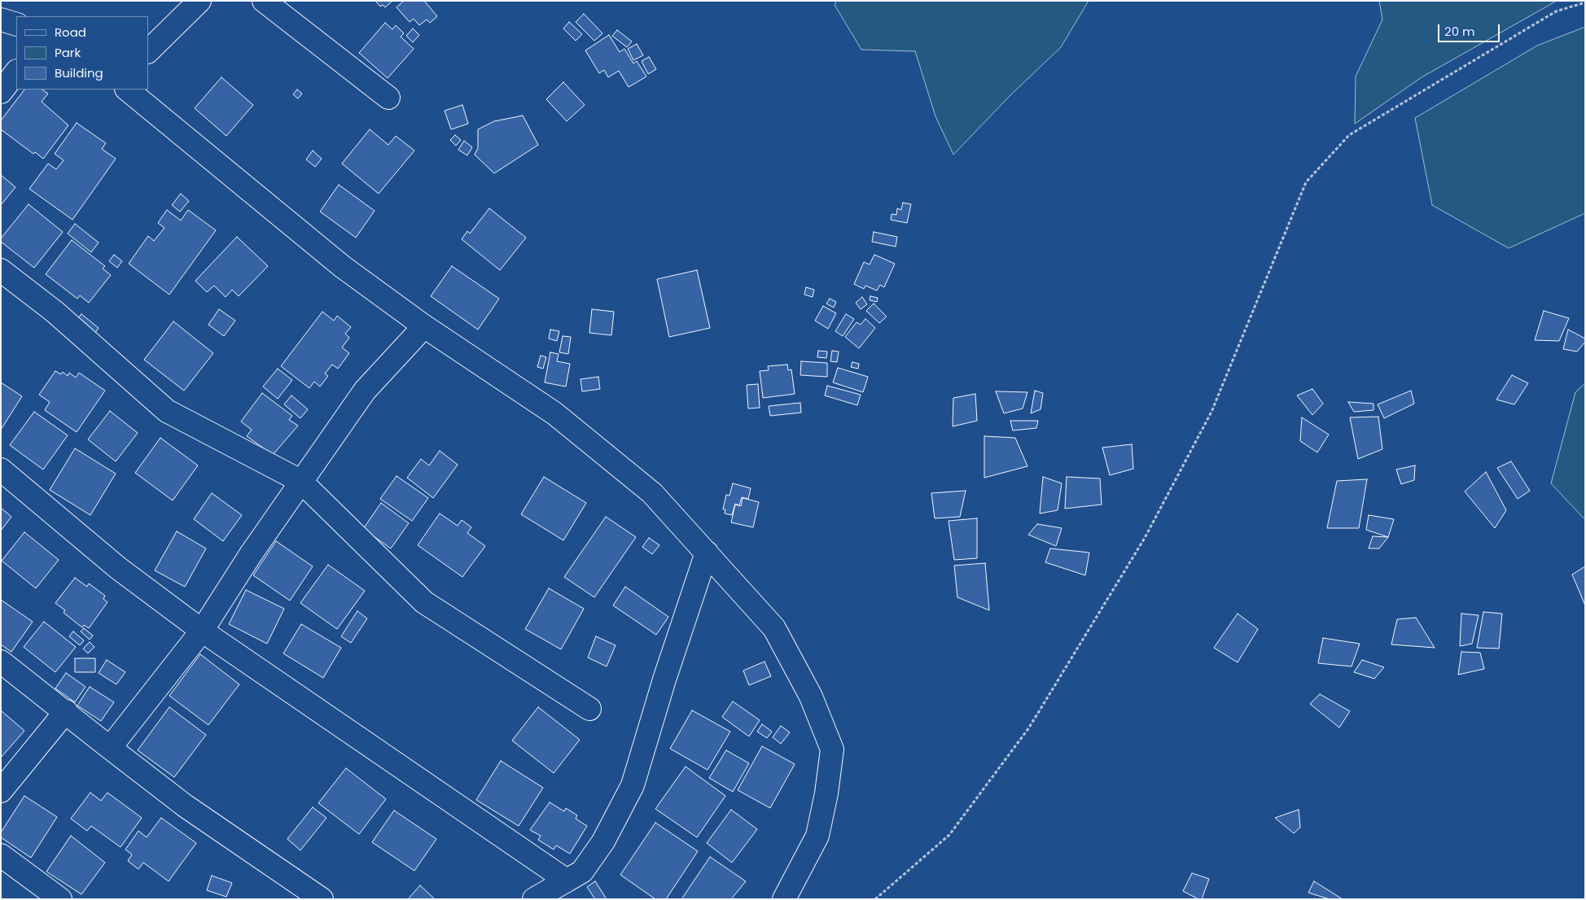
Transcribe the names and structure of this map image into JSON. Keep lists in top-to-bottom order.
{
  "legend": ["Road", "Park", "Building"],
  "scale_bar": "20 m"
}
